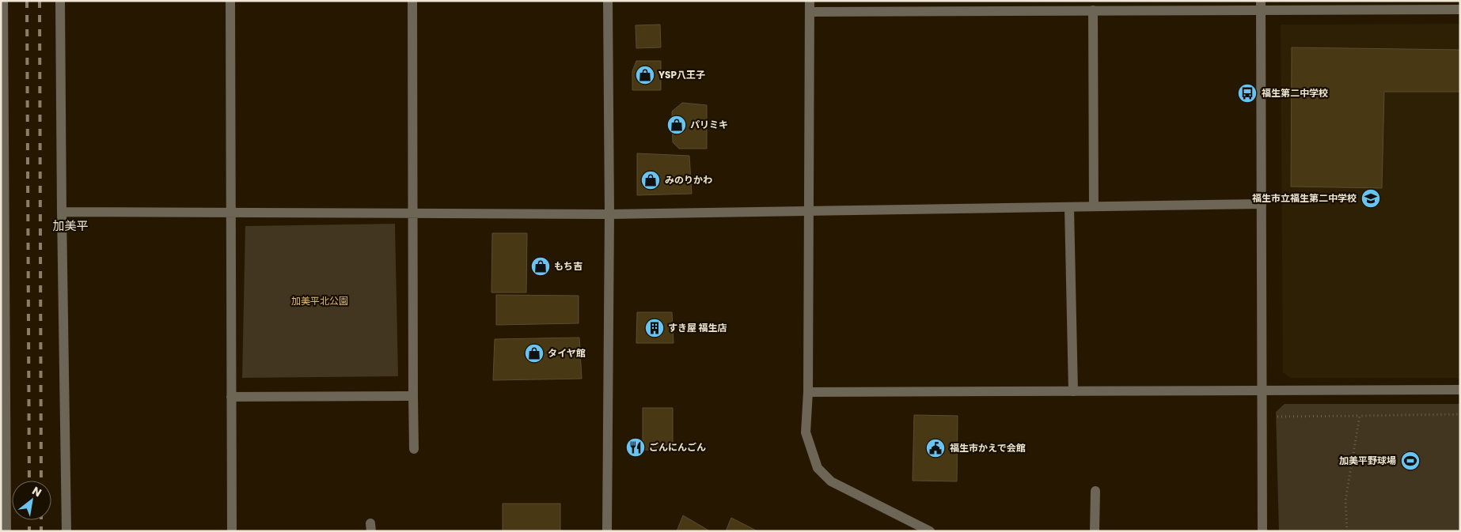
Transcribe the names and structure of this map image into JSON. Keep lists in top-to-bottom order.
{
  "districts": ["加美平"],
  "parks": ["加美平北公園"],
  "places": {
    "shop": [
      "YSP八王子",
      "パリミキ",
      "みのりかわ",
      "もち吉",
      "タイヤ館"
    ],
    "bus stop": ["福生第二中学校"],
    "school or university": ["福生市立福生第二中学校"],
    "building": ["すき屋 福生店"],
    "restaurant": ["ごんにんごん"],
    "public building": ["福生市かえで会館"],
    "sports": ["加美平野球場"]
  },
  "north": "top right"
}
